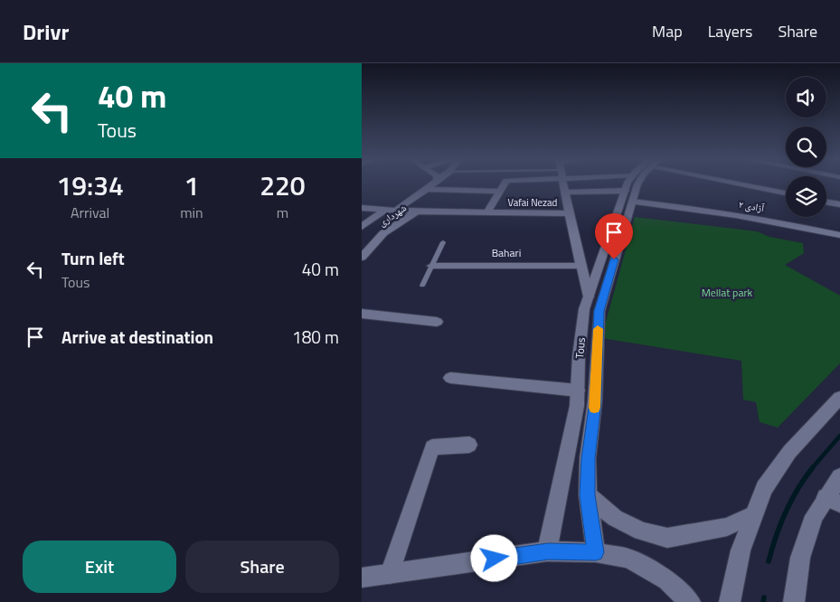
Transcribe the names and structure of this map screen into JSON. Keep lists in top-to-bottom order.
{
  "streets": {
    "street": [
      "Vafai Nezad",
      "آزادی ۲",
      "شهرداری",
      "Bahari",
      "Tous"
    ]
  },
  "crossings": [
    ["Vafai Nezad", "شهرداری"],
    ["آزادی ۲", "Tous"]
  ],
  "parks": ["Mellat park"],
  "page": {
    "header": "Drivr",
    "nav": ["Map", "Layers", "Share"],
    "turn": ["40 m", "Tous"],
    "eta": [
      "19:34",
      "Arrival",
      "1",
      "min",
      "220",
      "m"
    ],
    "list": [
      {
        "name": "Turn left",
        "note": "Tous",
        "value": "40 m"
      },
      {
        "name": "Arrive at destination",
        "value": "180 m"
      }
    ],
    "buttons": ["Exit", "Share"]
  }
}
